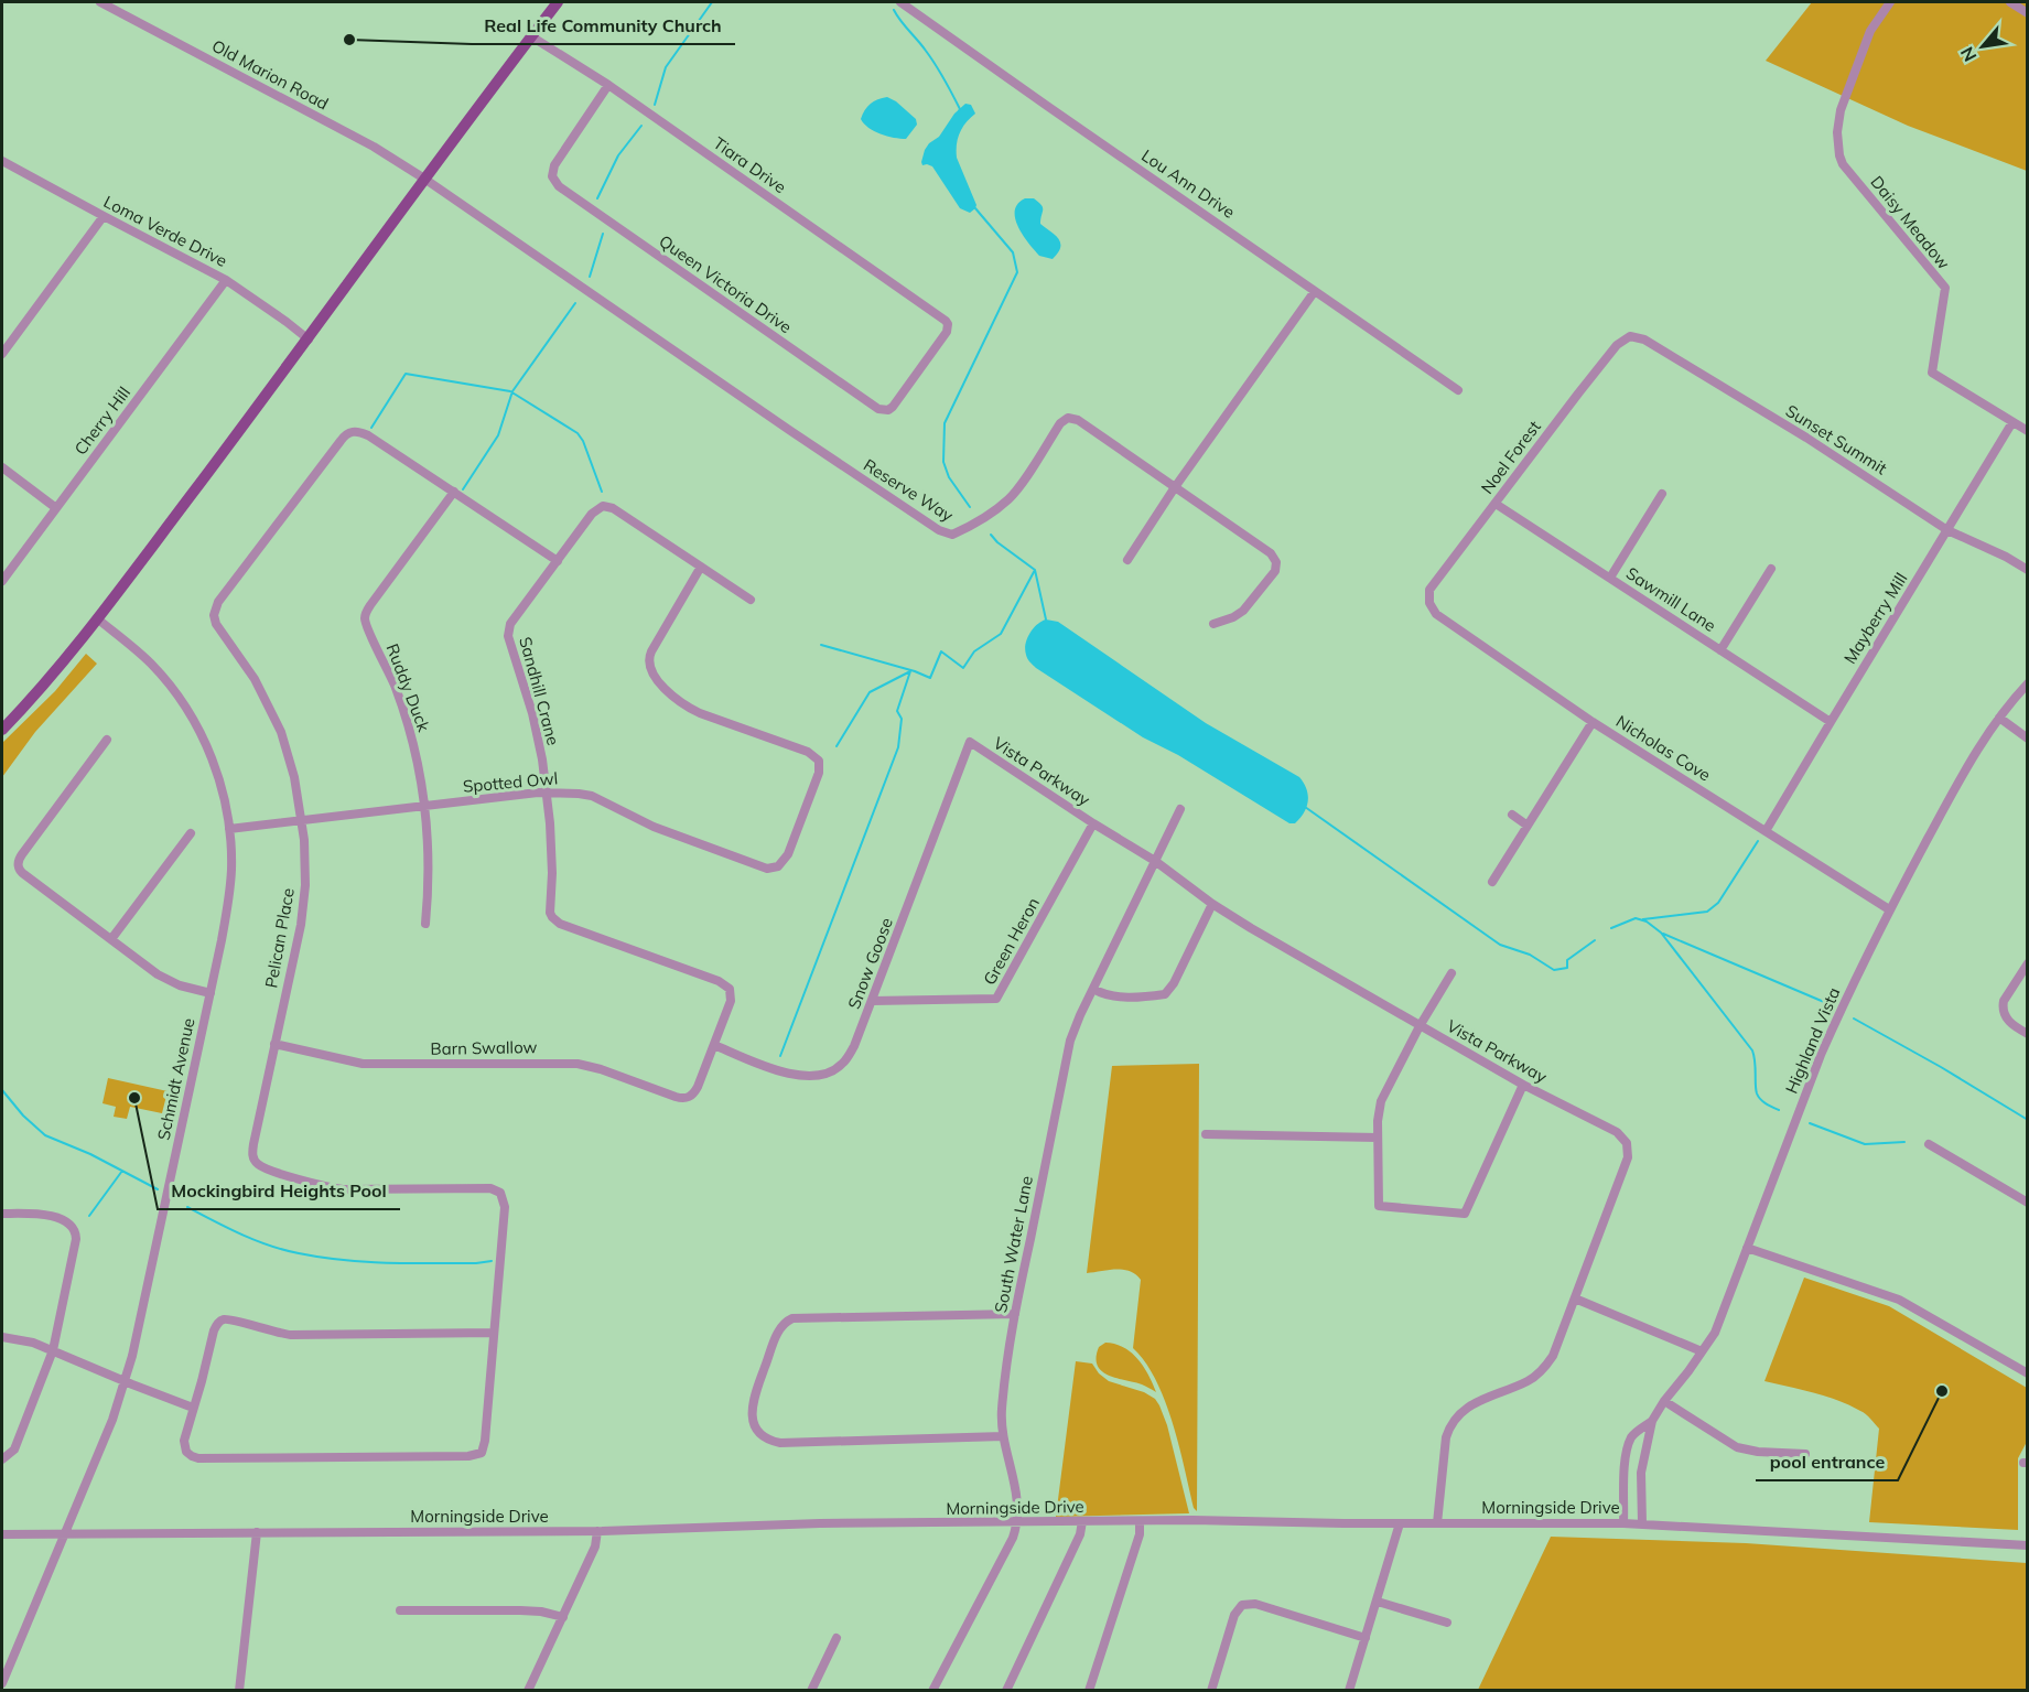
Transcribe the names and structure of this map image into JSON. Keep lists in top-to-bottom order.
{
  "streets": {
    "street": [
      "Old Marion Road",
      "Tiara Drive",
      "Lou Ann Drive",
      "Daisy Meadow",
      "Loma Verde Drive",
      "Queen Victoria Drive",
      "Cherry Hill",
      "Sunset Summit",
      "Noel Forest",
      "Reserve Way",
      "Sawmill Lane",
      "Mayberry Mill",
      "Ruddy Duck",
      "Sandhill Crane",
      "Nicholas Cove",
      "Vista Parkway",
      "Spotted Owl",
      "Pelican Place",
      "Green Heron",
      "Snow Goose",
      "Highland Vista",
      "Barn Swallow",
      "Schmidt Avenue",
      "South Water Lane",
      "Morningside Drive"
    ]
  },
  "crossings": [
    ["Old Marion Road", "Reserve Way"],
    ["Tiara Drive", "Queen Victoria Drive"],
    ["Daisy Meadow", "Mayberry Mill"],
    ["Loma Verde Drive", "Cherry Hill"],
    ["Sunset Summit", "Noel Forest"],
    ["Sunset Summit", "Mayberry Mill"],
    ["Noel Forest", "Sawmill Lane"],
    ["Noel Forest", "Nicholas Cove"],
    ["Sawmill Lane", "Mayberry Mill"],
    ["Mayberry Mill", "Nicholas Cove"],
    ["Ruddy Duck", "Spotted Owl"],
    ["Ruddy Duck", "Pelican Place"],
    ["Sandhill Crane", "Spotted Owl"],
    ["Sandhill Crane", "Snow Goose"],
    ["Sandhill Crane", "Barn Swallow"],
    ["Nicholas Cove", "Highland Vista"],
    ["Vista Parkway", "Green Heron"],
    ["Vista Parkway", "Snow Goose"],
    ["Vista Parkway", "South Water Lane"],
    ["Vista Parkway", "Morningside Drive"],
    ["Spotted Owl", "Pelican Place"],
    ["Spotted Owl", "Schmidt Avenue"],
    ["Pelican Place", "Barn Swallow"],
    ["Green Heron", "Snow Goose"],
    ["Snow Goose", "Barn Swallow"],
    ["Highland Vista", "Morningside Drive"],
    ["Schmidt Avenue", "Morningside Drive"],
    ["South Water Lane", "Morningside Drive"]
  ],
  "places": ["Real Life Community Church", "Mockingbird Heights Pool", "pool entrance"],
  "north": "bottom left"
}
